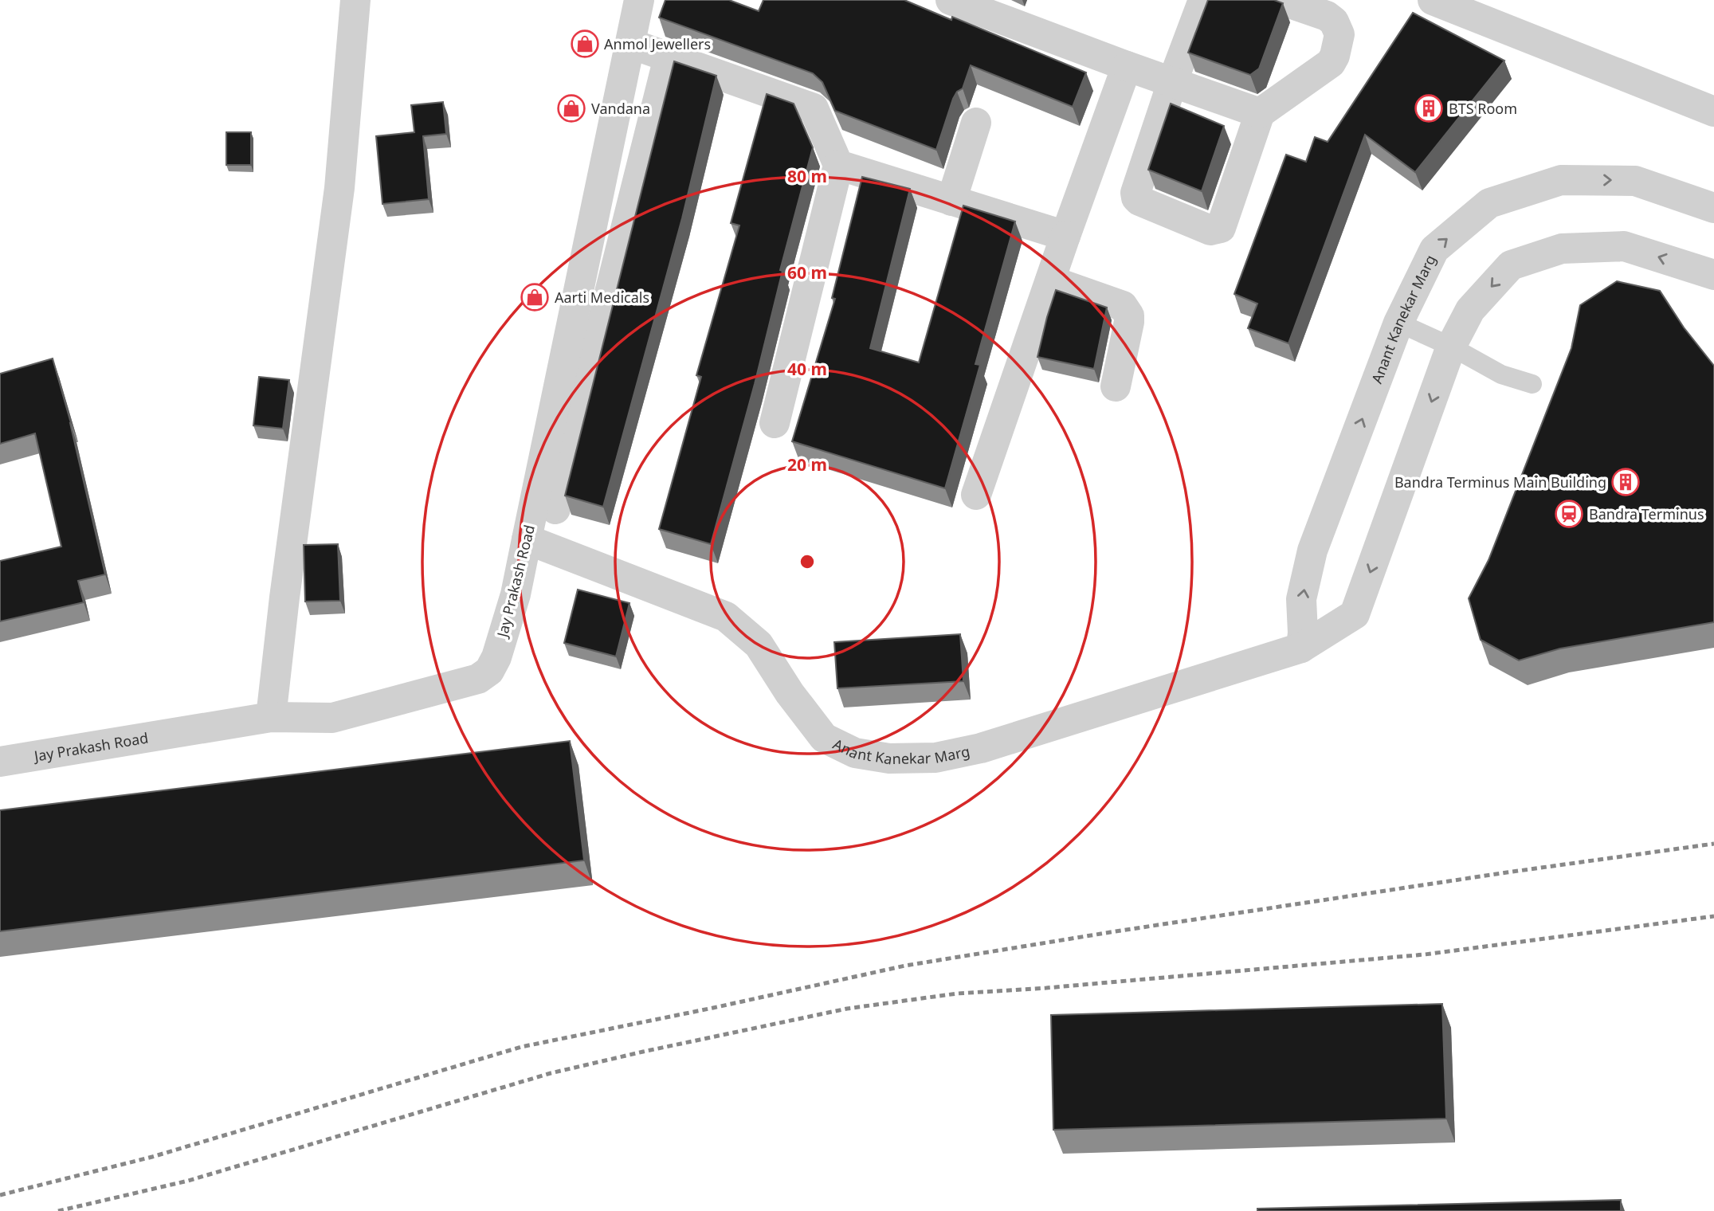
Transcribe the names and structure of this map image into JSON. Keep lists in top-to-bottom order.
{
  "streets": {
    "street": ["Anant Kanekar Marg", "Jay Prakash Road"]
  },
  "crossings": [
    ["Anant Kanekar Marg", "Jay Prakash Road"]
  ],
  "places": {
    "shop": ["Anmol Jewellers", "Vandana", "Aarti Medicals"],
    "building": ["BTS Room", "Bandra Terminus Main Building"],
    "station": ["Bandra Terminus"]
  },
  "rings": [
    "80 m",
    "60 m",
    "40 m",
    "20 m"
  ]
}
